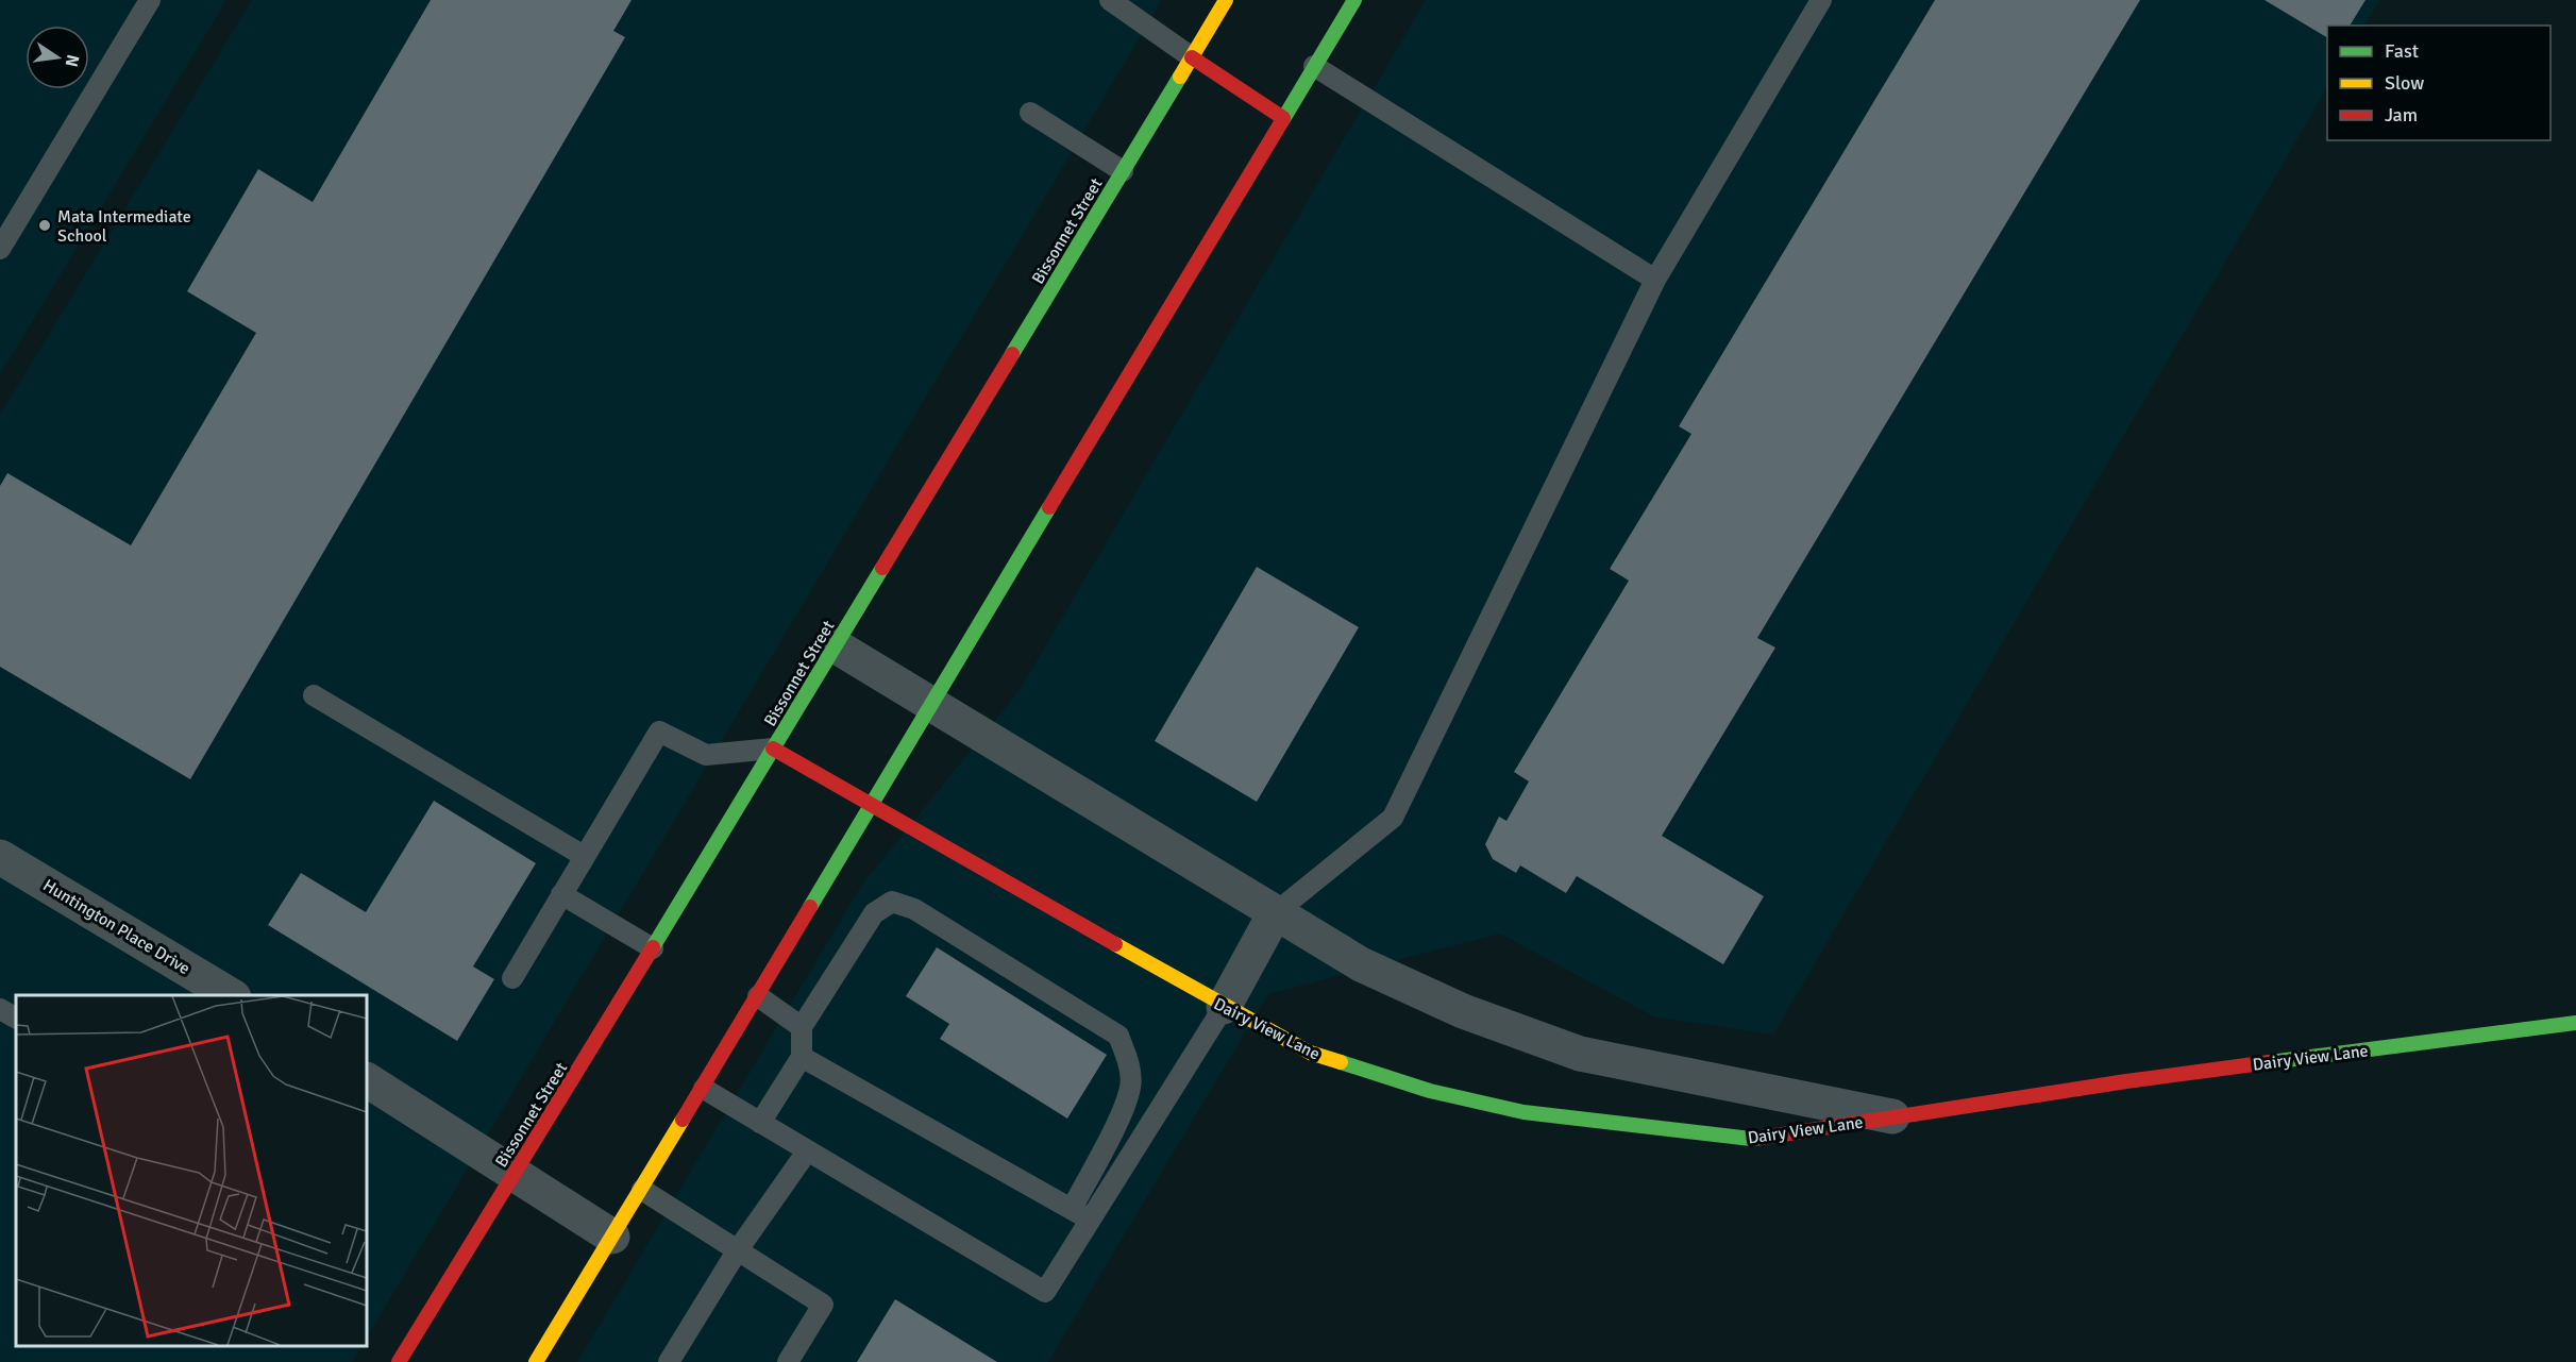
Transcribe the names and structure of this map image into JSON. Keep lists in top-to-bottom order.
{
  "streets": {
    "main road": ["Bissonnet Street", "Dairy View Lane"],
    "street": ["Huntington Place Drive"]
  },
  "crossings": [
    ["Bissonnet Street", "Dairy View Lane"]
  ],
  "places": ["Mata Intermediate School"],
  "legend": ["Fast", "Slow", "Jam"],
  "north": "right"
}
